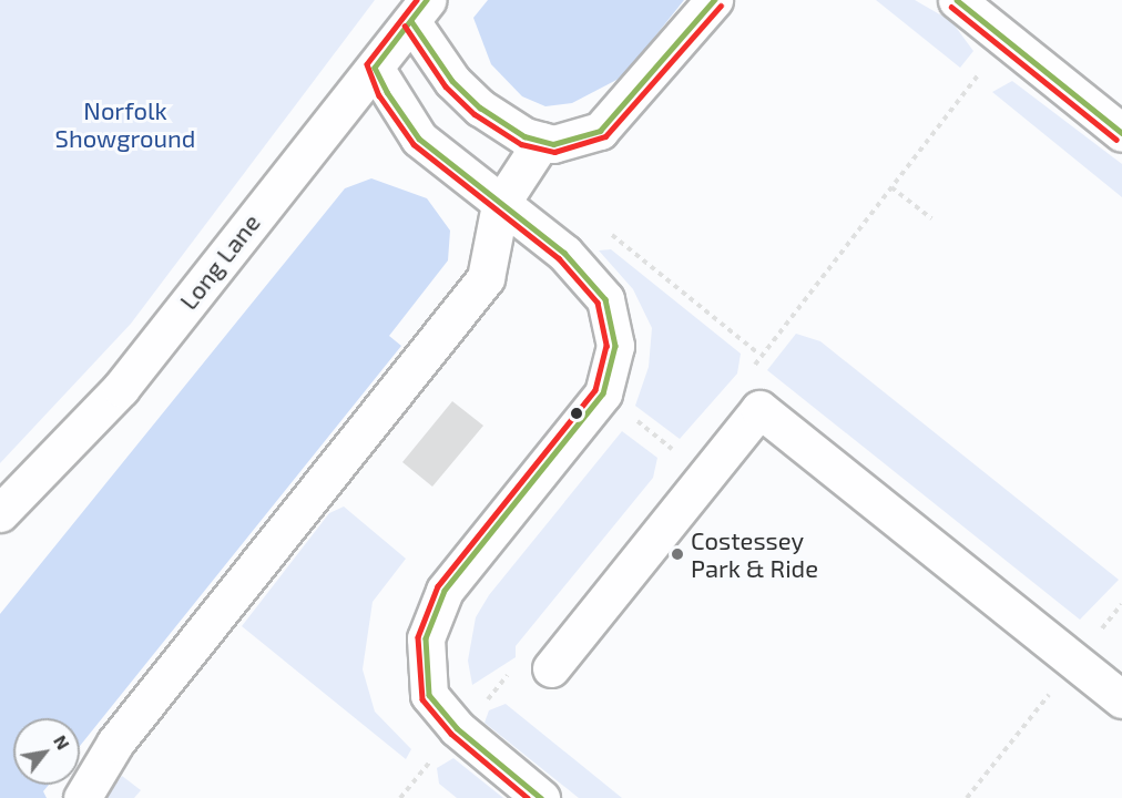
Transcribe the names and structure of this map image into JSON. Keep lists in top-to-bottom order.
{
  "streets": {
    "street": ["Long Lane"]
  },
  "parks": ["Norfolk Showground"],
  "places": ["Costessey Park & Ride"],
  "north": "top right"
}
